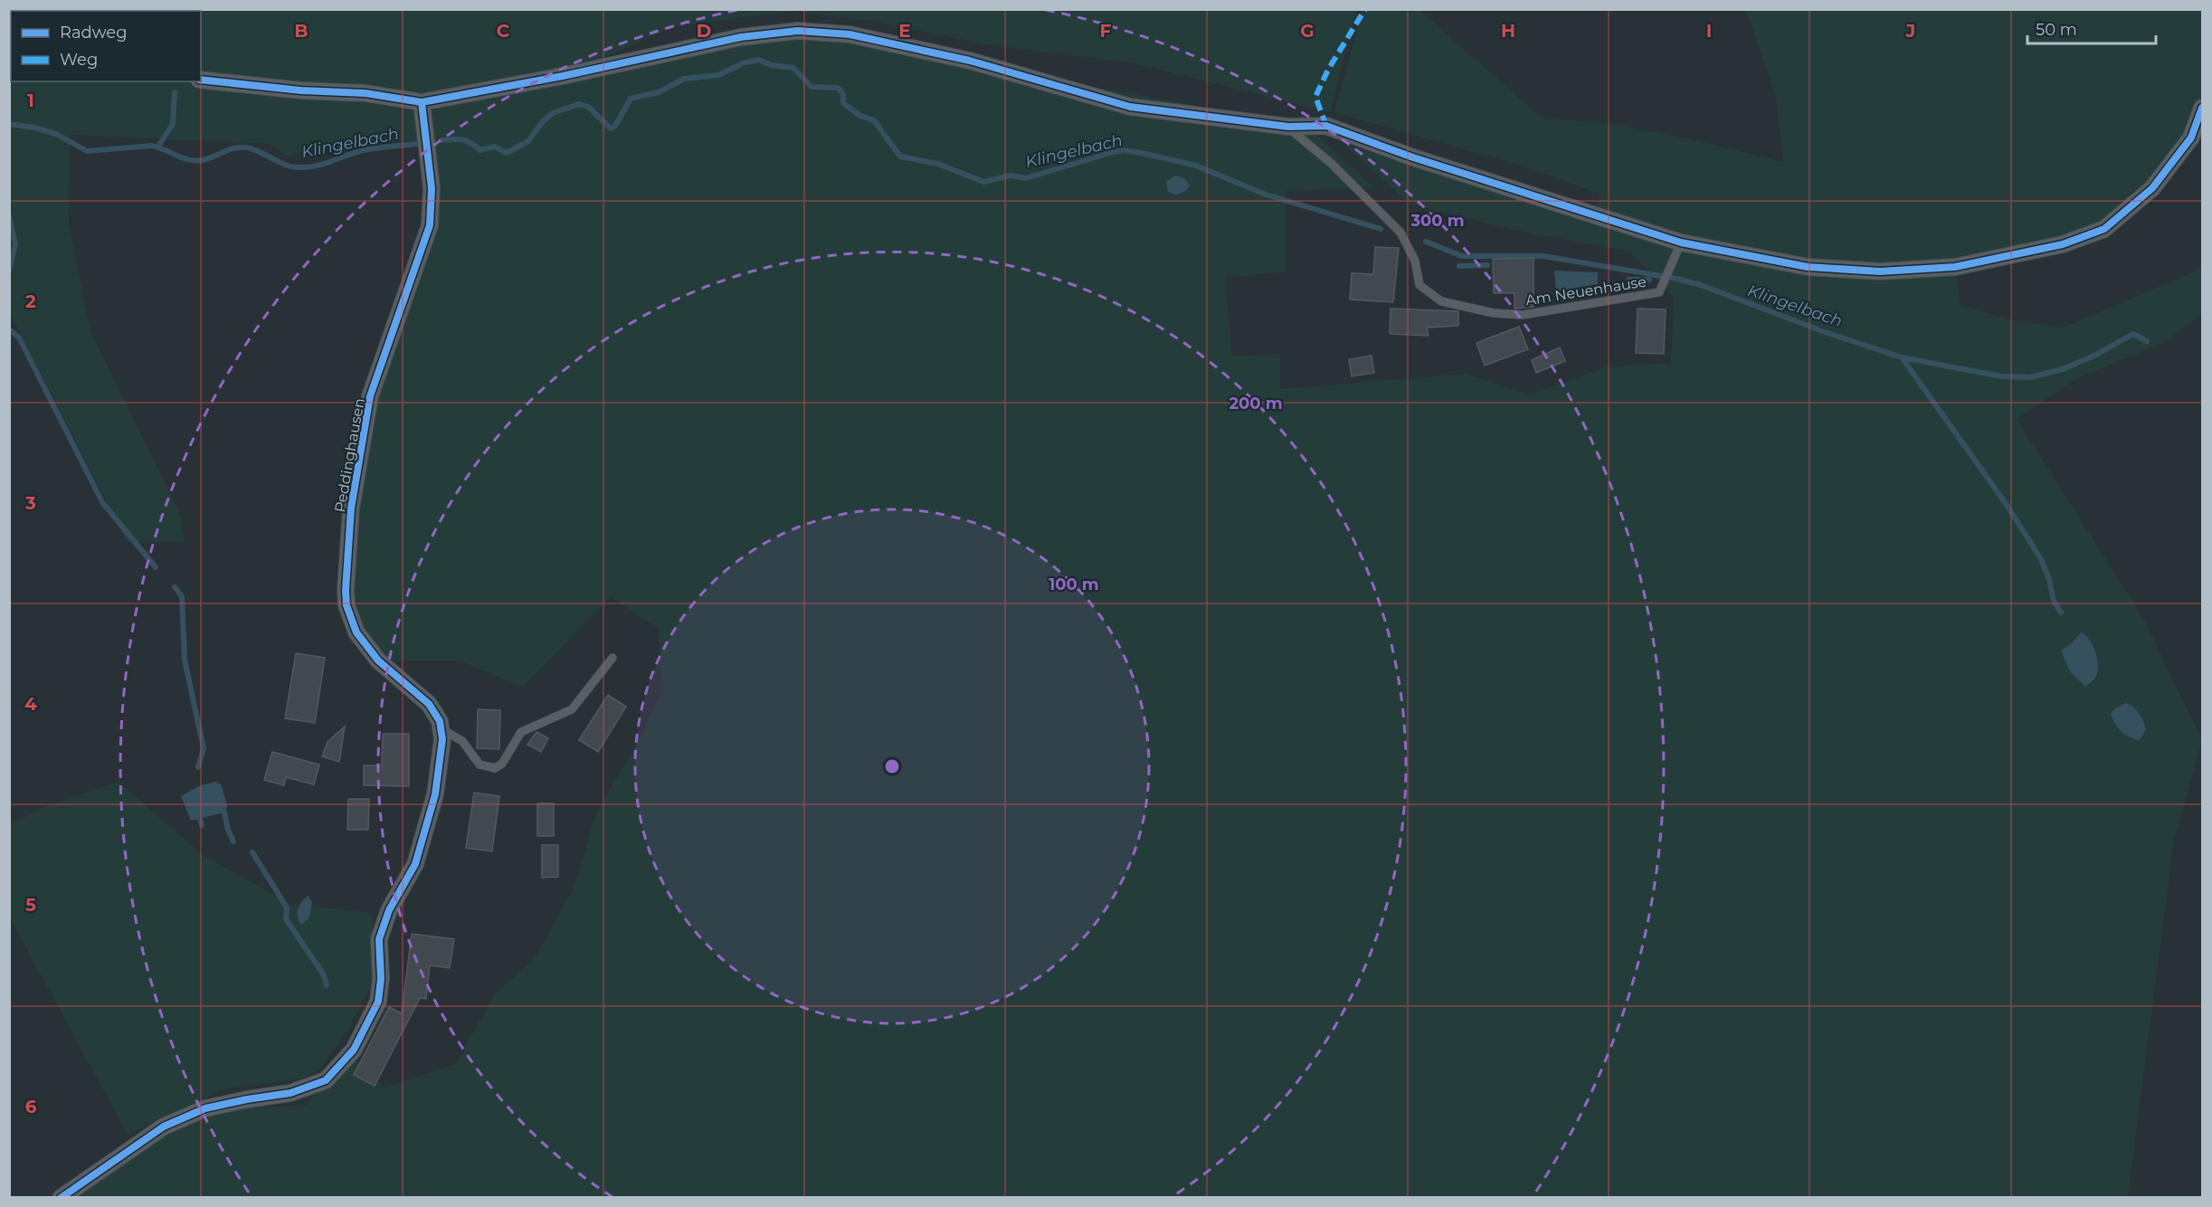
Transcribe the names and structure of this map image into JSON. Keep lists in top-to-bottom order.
{
  "streets": {
    "street": ["Peddinghausen"],
    "lane": ["Am Neuenhause"]
  },
  "water": ["Klingelbach"],
  "legend": ["Radweg", "Weg"],
  "scale_bar": "50 m",
  "grid": {
    "columns": [
      "B",
      "C",
      "D",
      "E",
      "F",
      "G",
      "H",
      "I",
      "J"
    ],
    "rows": [
      "1",
      "2",
      "3",
      "4",
      "5",
      "6"
    ]
  },
  "rings": ["300 m", "200 m", "100 m"]
}
